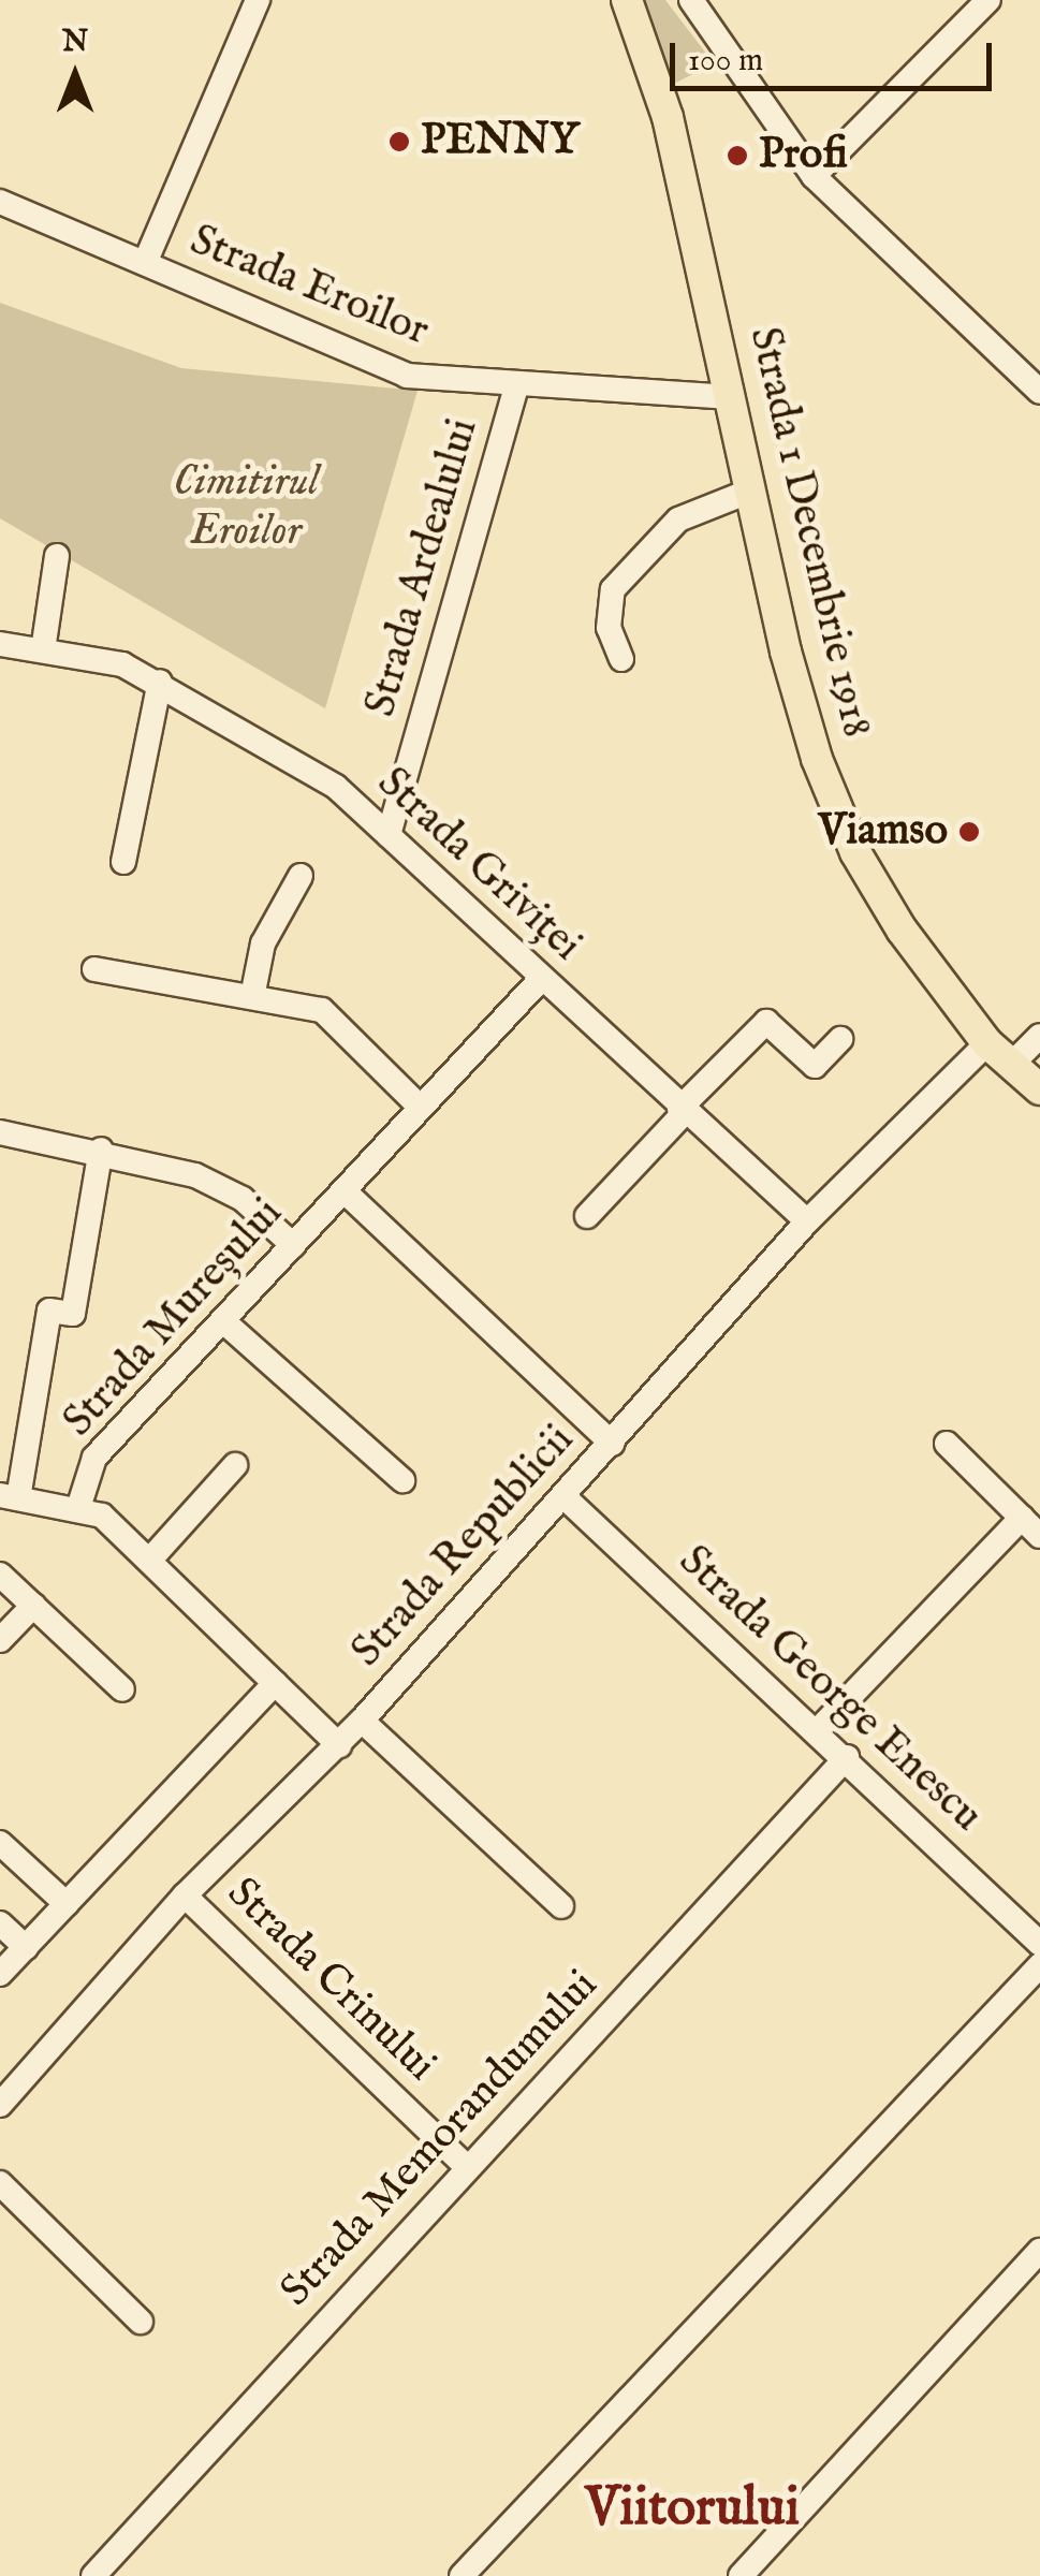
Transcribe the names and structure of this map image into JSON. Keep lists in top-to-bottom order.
{
  "streets": {
    "main road": ["Strada 1 Decembrie 1918"],
    "street": [
      "Strada Eroilor",
      "Strada Ardealului",
      "Strada Griviței",
      "Strada Mureșului",
      "Strada Republicii",
      "Strada George Enescu",
      "Strada Crinului",
      "Strada Memorandumului"
    ]
  },
  "crossings": [
    ["Strada Eroilor", "Strada 1 Decembrie 1918"],
    ["Strada Eroilor", "Strada Ardealului"],
    ["Strada 1 Decembrie 1918", "Strada Republicii"],
    ["Strada Ardealului", "Strada Griviței"],
    ["Strada Griviței", "Strada Mureșului"],
    ["Strada Griviței", "Strada Republicii"],
    ["Strada Mureșului", "Strada Republicii"],
    ["Strada Republicii", "Strada George Enescu"],
    ["Strada Republicii", "Strada Crinului"],
    ["Strada George Enescu", "Strada Memorandumului"],
    ["Strada Crinului", "Strada Memorandumului"]
  ],
  "districts": ["Viitorului"],
  "parks": ["Cimitirul Eroilor"],
  "places": ["PENNY", "Profi", "Viamso"],
  "scale_bar": "100 m",
  "north": "top"
}
